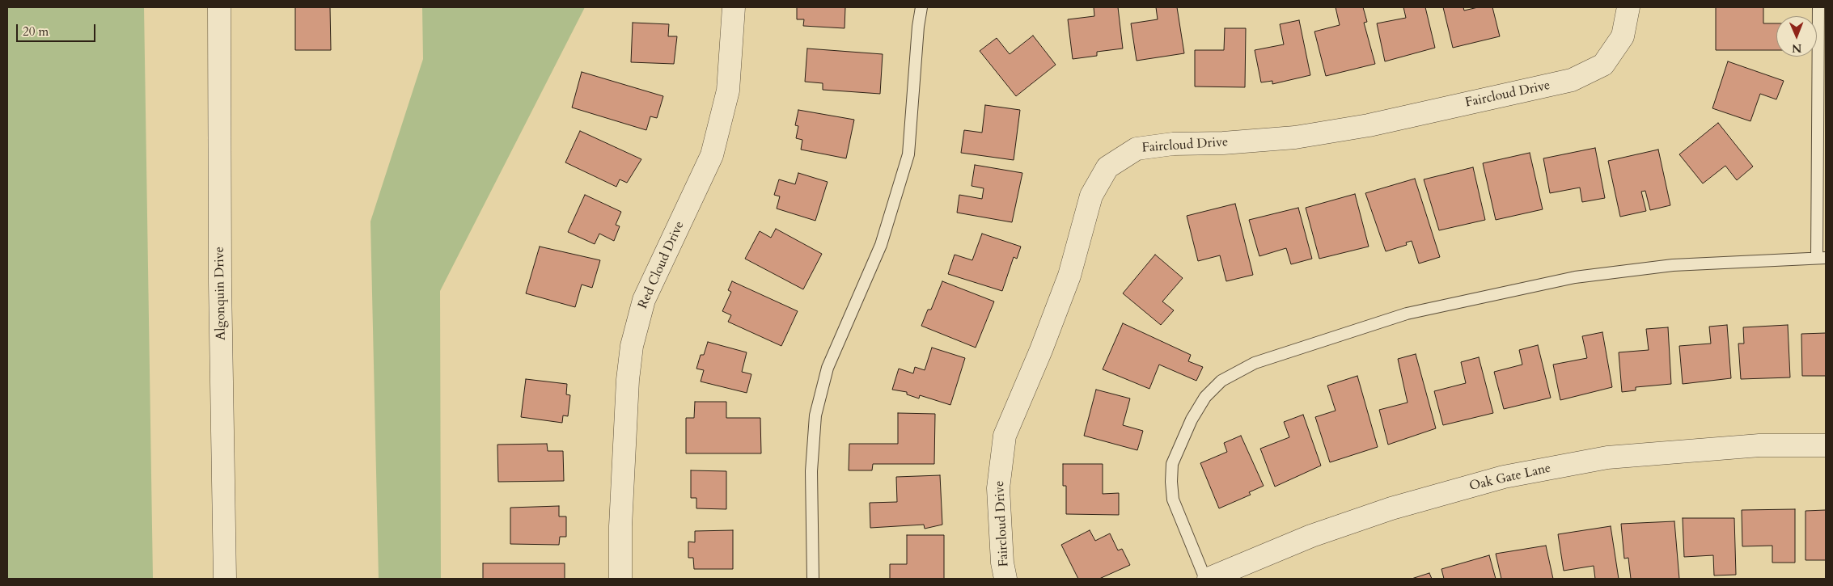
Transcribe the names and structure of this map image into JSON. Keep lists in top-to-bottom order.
{
  "streets": {
    "street": [
      "Faircloud Drive",
      "Red Cloud Drive",
      "Algonquin Drive",
      "Oak Gate Lane"
    ]
  },
  "scale_bar": "20 m",
  "north": "bottom"
}
